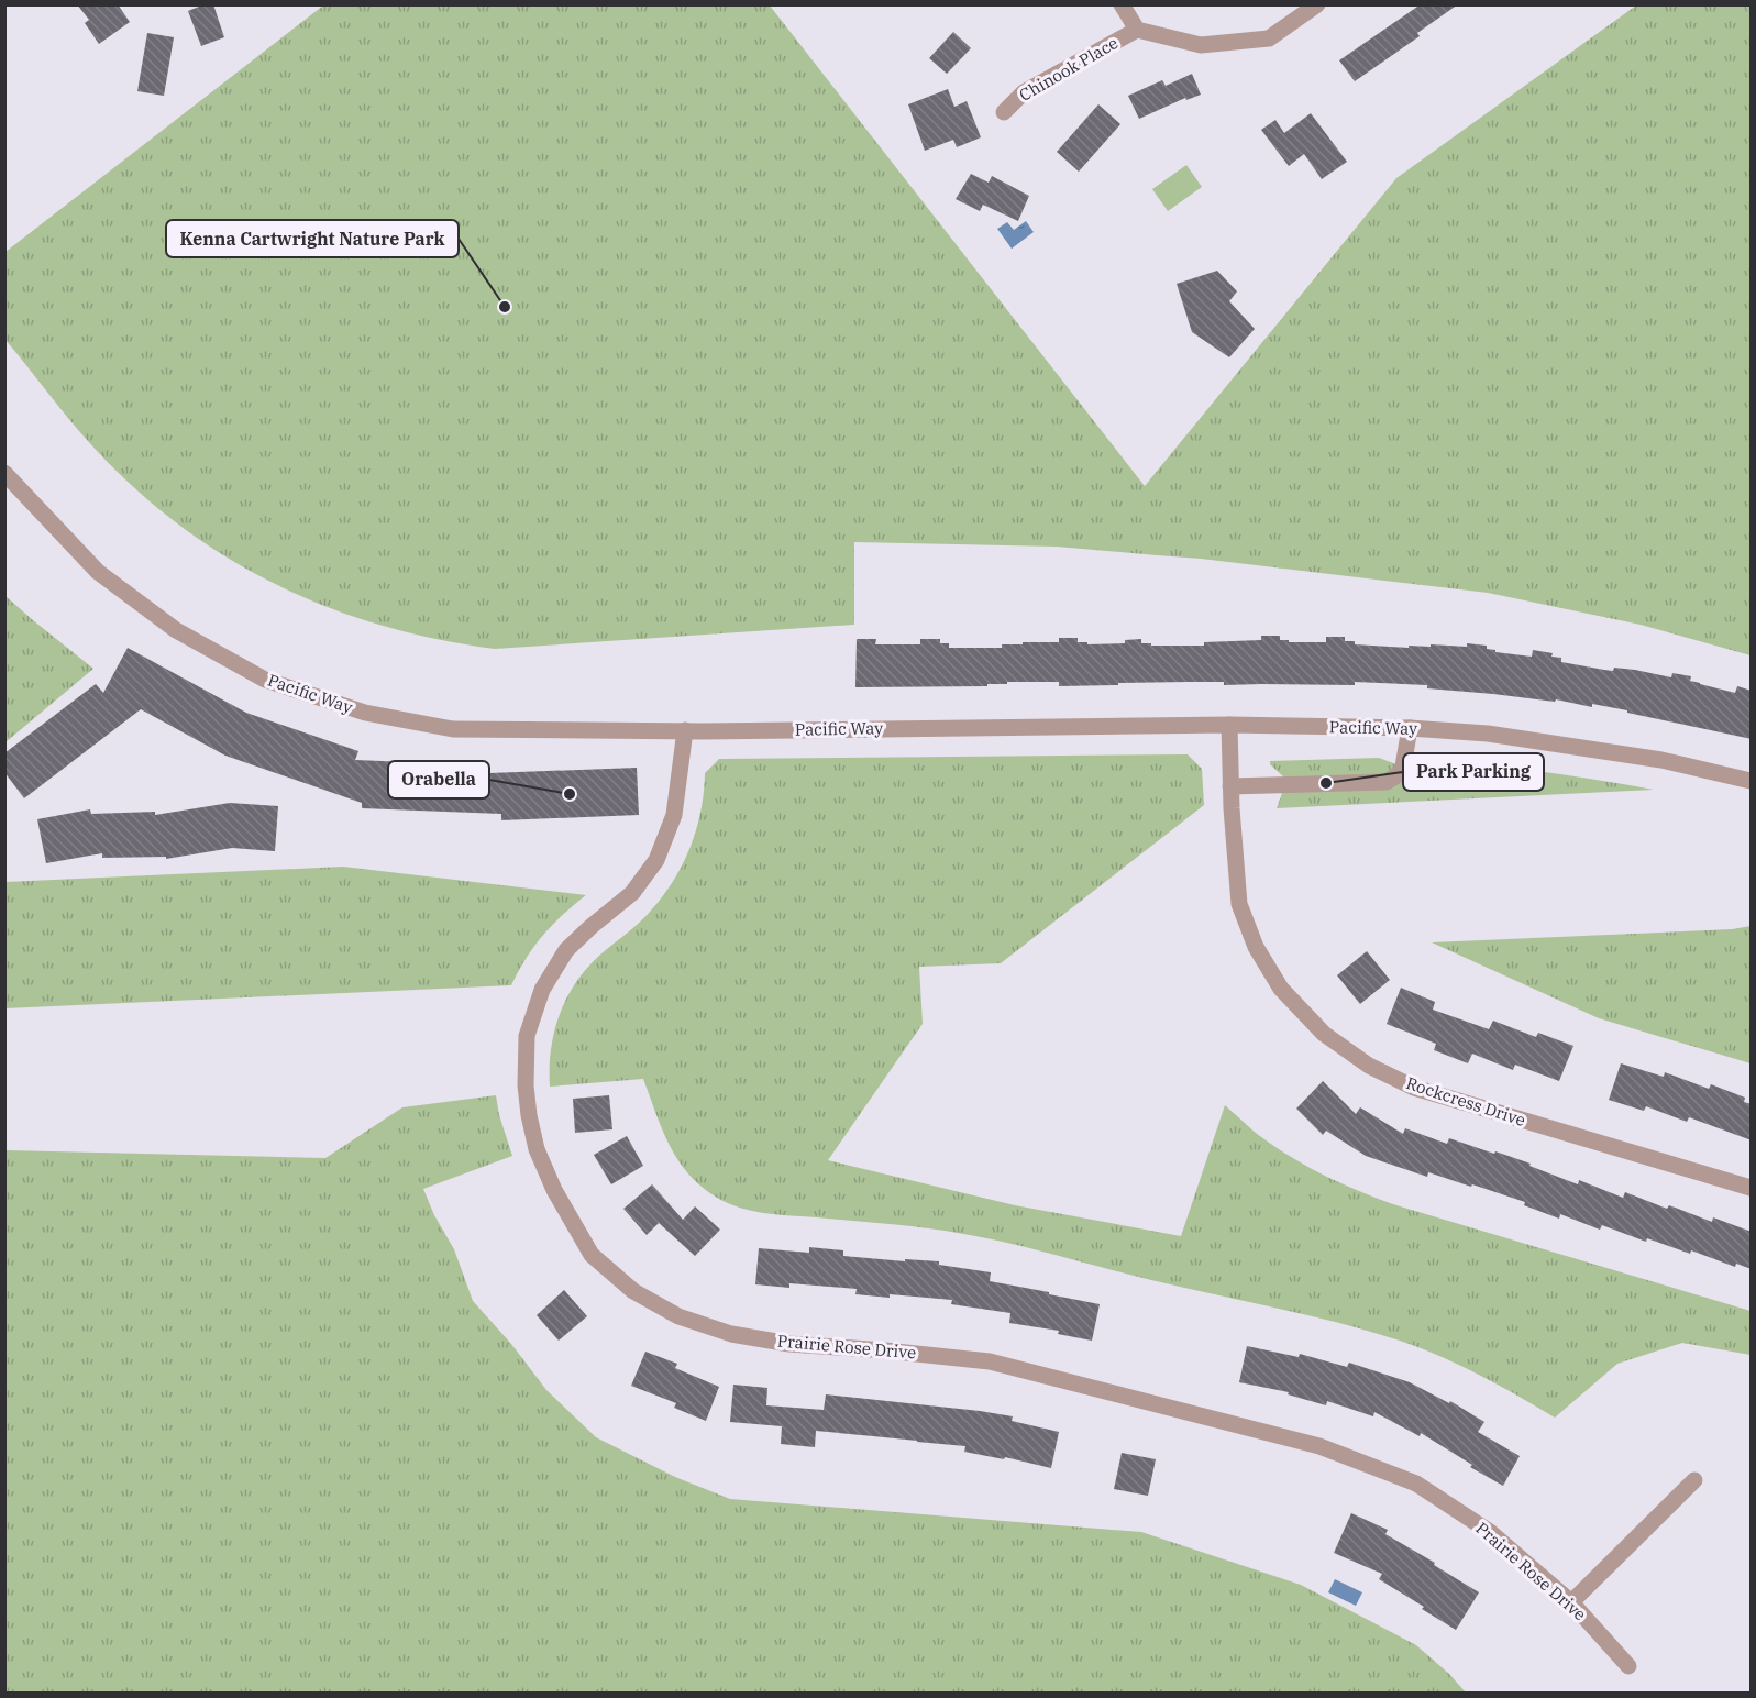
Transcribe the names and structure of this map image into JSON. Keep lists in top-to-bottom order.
{
  "streets": {
    "street": [
      "Chinook Place",
      "Pacific Way",
      "Rockcress Drive",
      "Prairie Rose Drive"
    ]
  },
  "crossings": [
    ["Pacific Way", "Rockcress Drive"],
    ["Pacific Way", "Prairie Rose Drive"]
  ],
  "places": ["Kenna Cartwright Nature Park", "Park Parking", "Orabella"]
}
